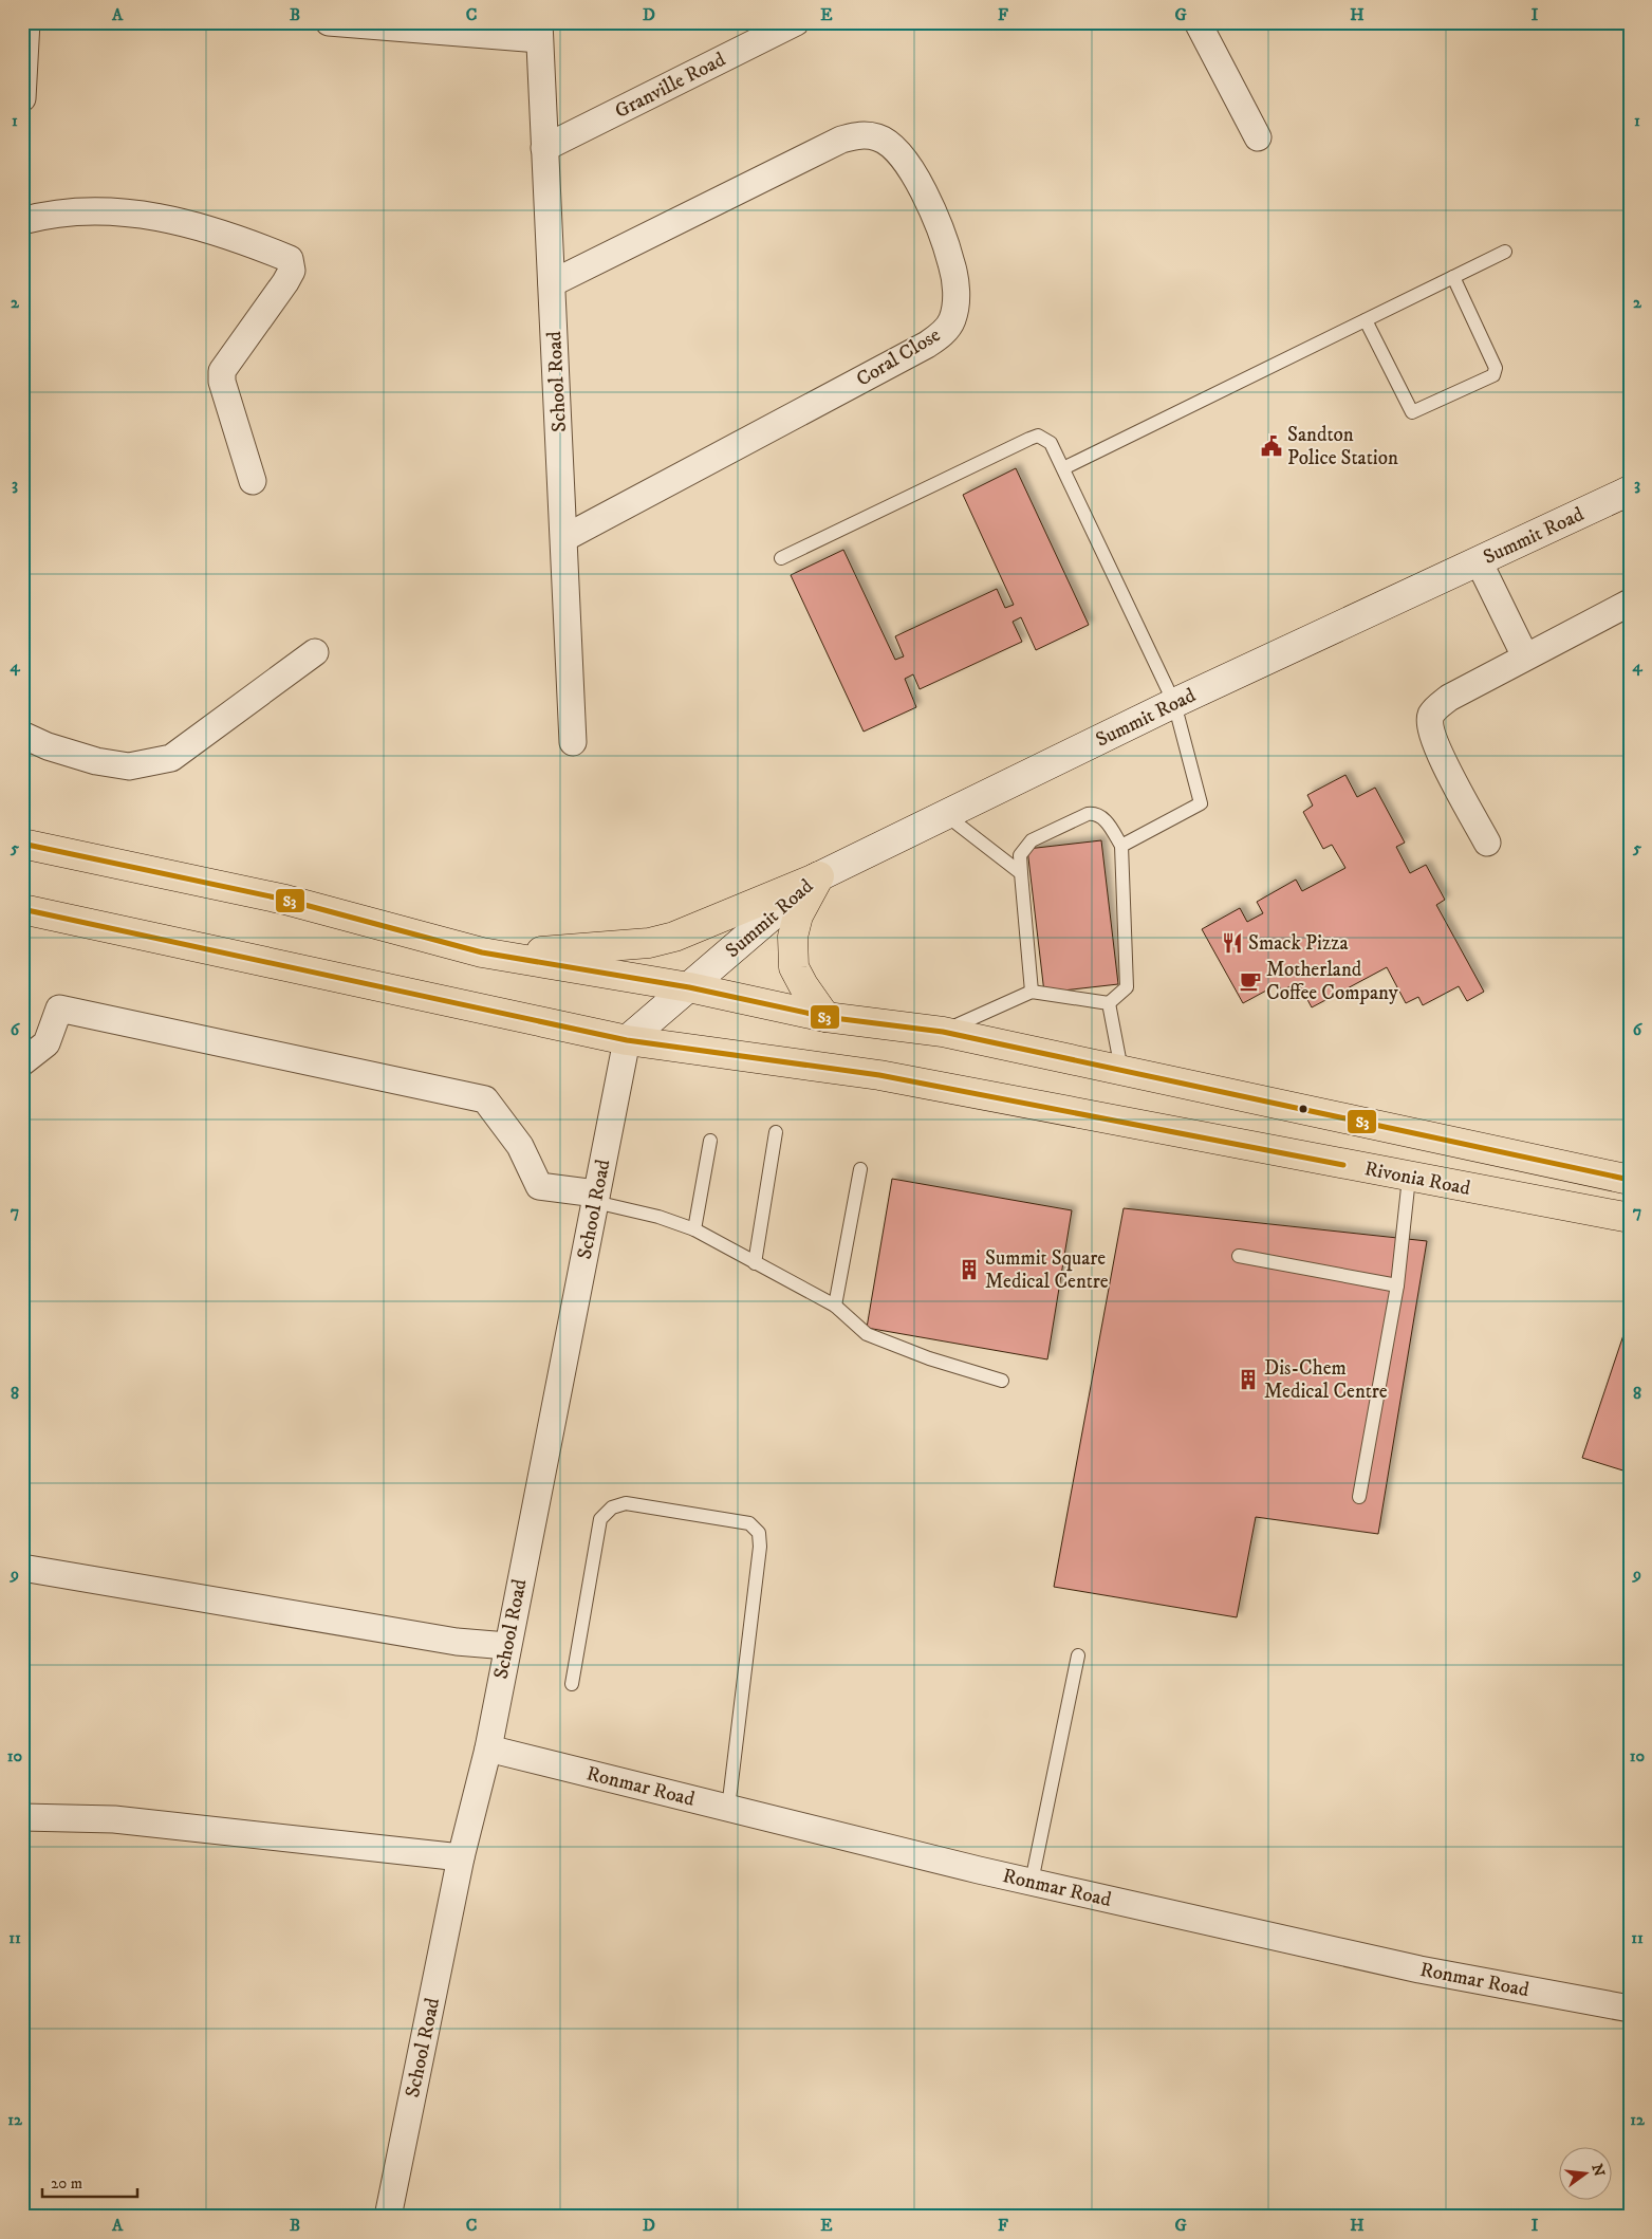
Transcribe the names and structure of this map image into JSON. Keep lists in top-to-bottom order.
{
  "streets": {
    "main road": ["Summit Road", "Rivonia Road"],
    "street": [
      "Granville Road",
      "Coral Close",
      "School Road",
      "Ronmar Road"
    ]
  },
  "crossings": [
    ["Granville Road", "School Road"],
    ["Coral Close", "School Road"],
    ["School Road", "Summit Road"],
    ["School Road", "Rivonia Road"],
    ["School Road", "Ronmar Road"],
    ["Summit Road", "Rivonia Road"]
  ],
  "places": {
    "public building": ["Sandton Police Station"],
    "restaurant": ["Smack Pizza"],
    "cafe": ["Motherland Coffee Company"],
    "building": ["Summit Square Medical Centre", "Dis-Chem Medical Centre"]
  },
  "lines": ["transit line S3"],
  "scale_bar": "20 m",
  "north": "right",
  "grid": {
    "columns": [
      "A",
      "B",
      "C",
      "D",
      "E",
      "F",
      "G",
      "H",
      "I"
    ],
    "rows": [
      "1",
      "2",
      "3",
      "4",
      "5",
      "6",
      "7",
      "8",
      "9",
      "10",
      "11",
      "12"
    ]
  }
}
